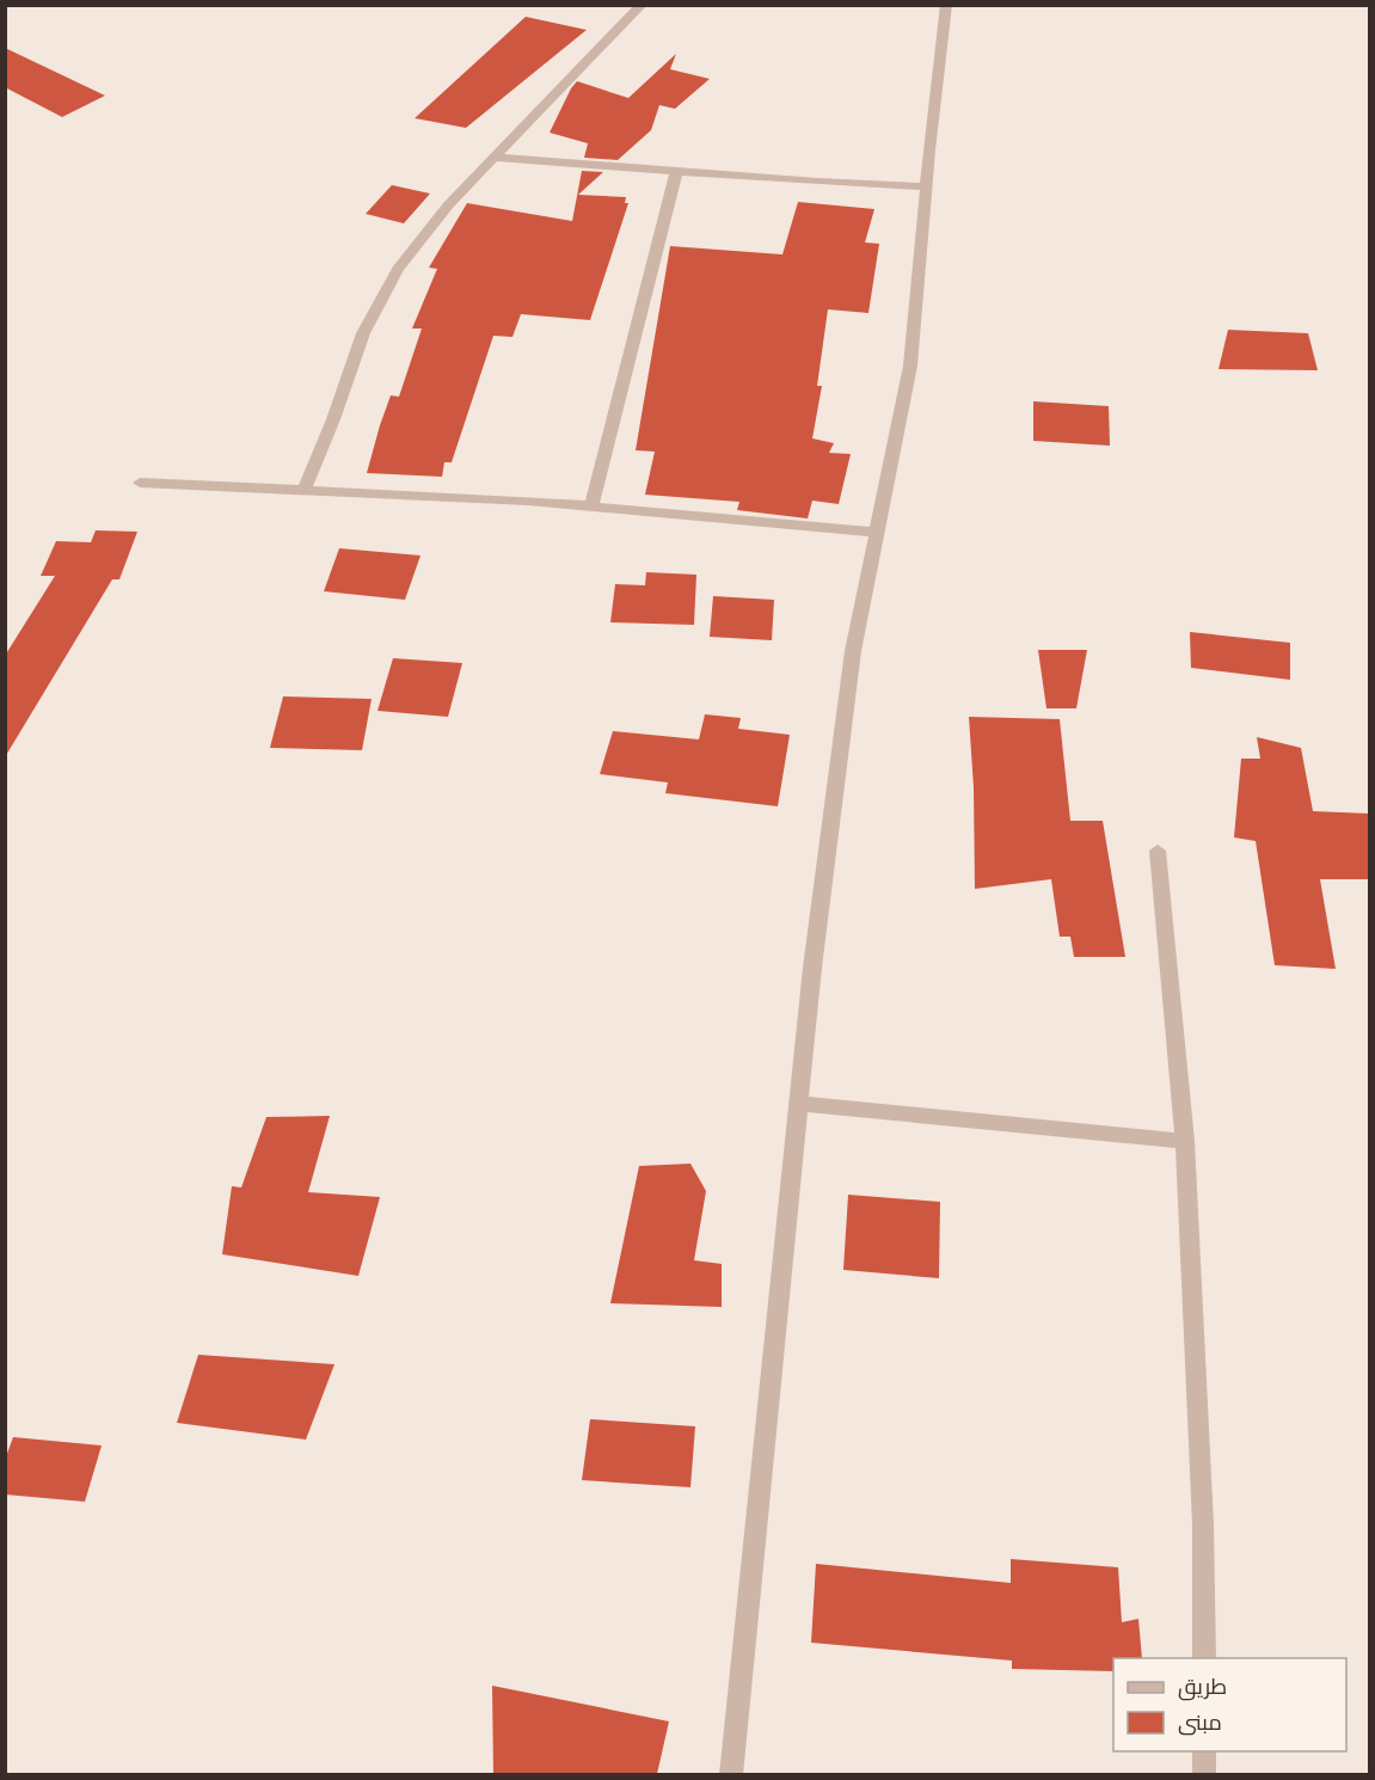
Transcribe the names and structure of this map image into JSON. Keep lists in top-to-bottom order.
{
  "legend": ["طريق", "مبنى"]
}
